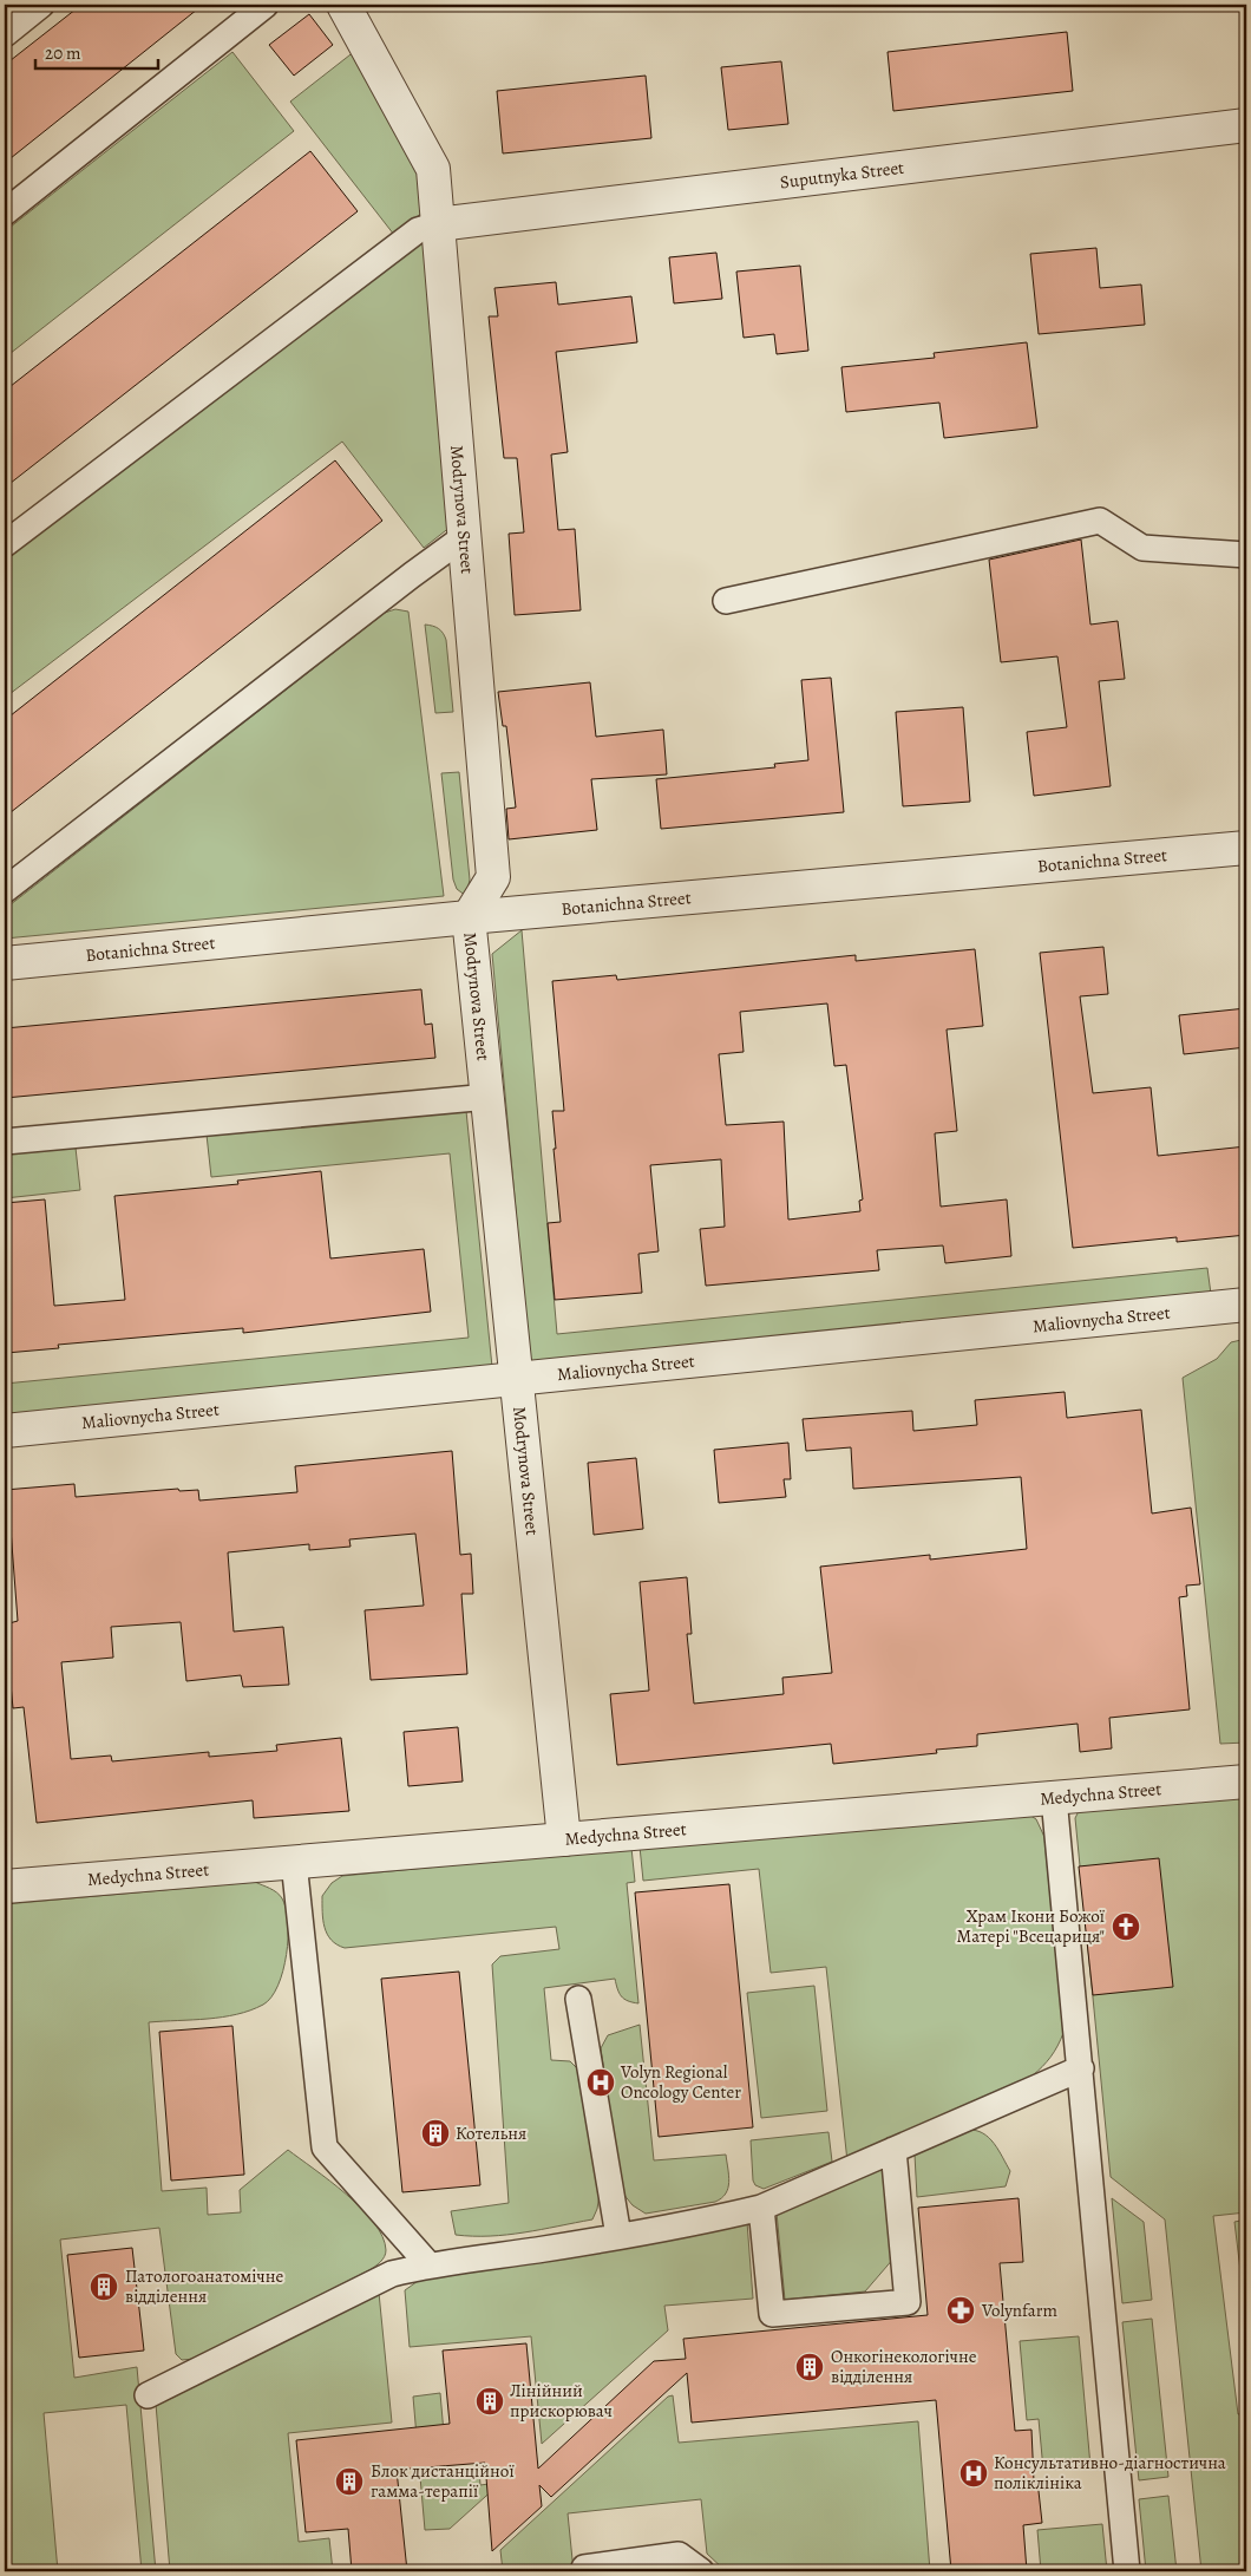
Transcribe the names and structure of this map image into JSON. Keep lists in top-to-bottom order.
{
  "streets": {
    "street": [
      "Suputnyka Street",
      "Modrynova Street",
      "Botanichna Street",
      "Maliovnycha Street",
      "Medychna Street"
    ]
  },
  "crossings": [
    ["Suputnyka Street", "Modrynova Street"],
    ["Modrynova Street", "Botanichna Street"],
    ["Modrynova Street", "Maliovnycha Street"],
    ["Modrynova Street", "Medychna Street"]
  ],
  "places": {
    "church": ["Храм Ікони Божої Матері \"Всецариця\""],
    "hospital": ["Volyn Regional Oncology Center", "Консультативно-діагностична поліклініка"],
    "building": [
      "Котельня",
      "Патологоанатомічне відділення",
      "Онкогінекологічне відділення",
      "Лінійний прискорювач",
      "Блок дистанційної гамма-терапії"
    ],
    "pharmacy": ["Volynfarm"]
  },
  "scale_bar": "20 m"
}
